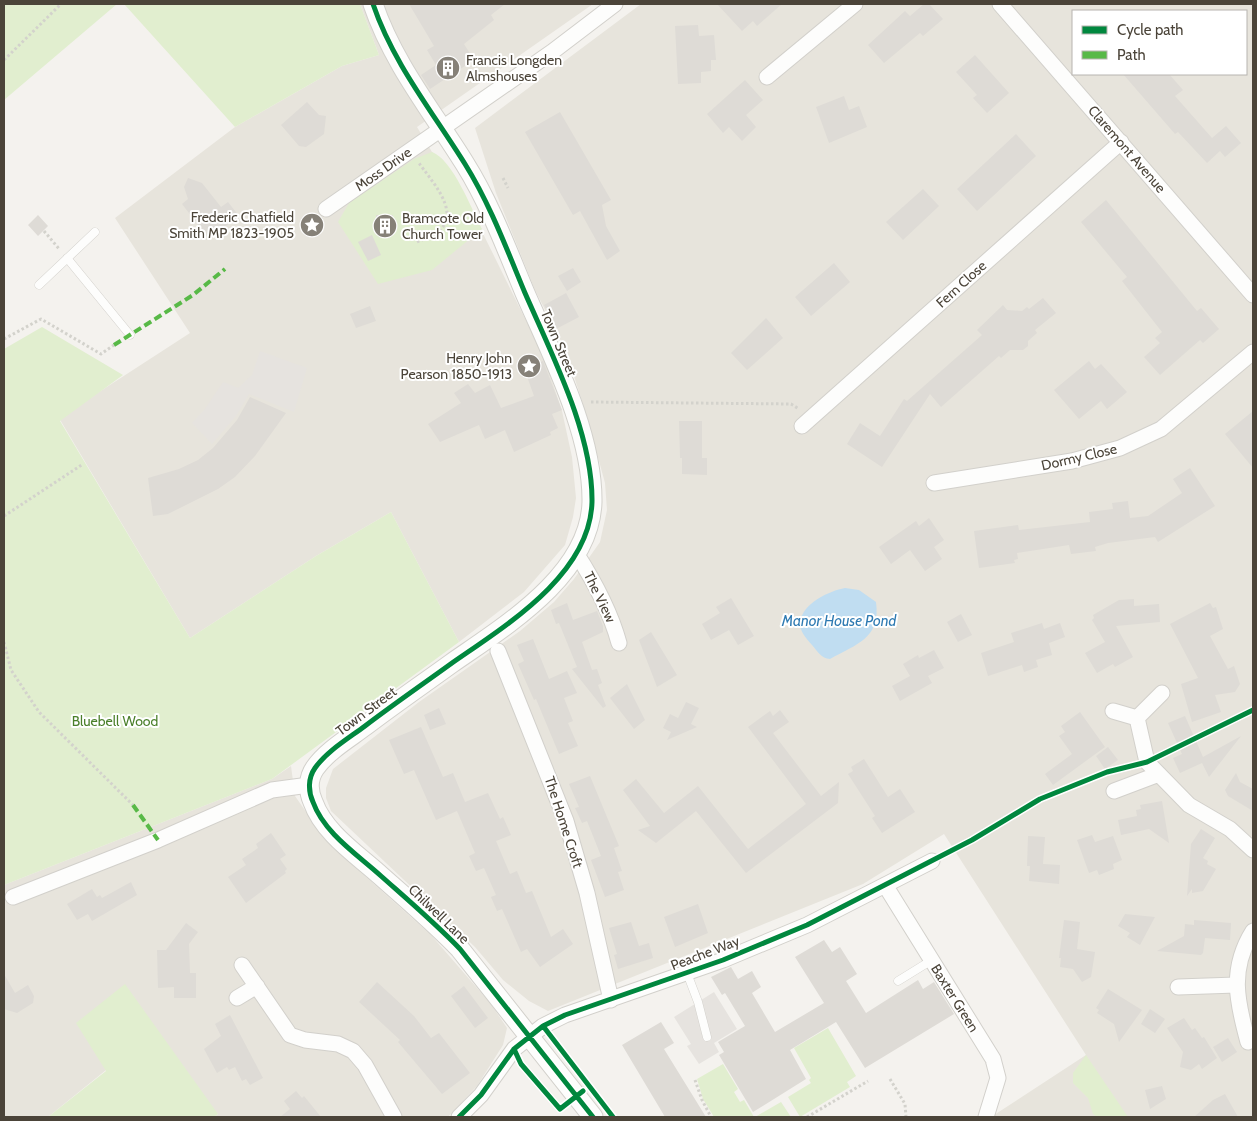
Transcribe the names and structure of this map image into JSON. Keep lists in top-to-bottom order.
{
  "streets": {
    "street": [
      "Claremont Avenue",
      "Moss Drive",
      "Fern Close",
      "Town Street",
      "Dormy Close",
      "The View",
      "The Home Croft",
      "Chilwell Lane",
      "Peache Way",
      "Baxter Green"
    ]
  },
  "crossings": [
    ["Claremont Avenue", "Fern Close"],
    ["Moss Drive", "Town Street"],
    ["Town Street", "The View"],
    ["Town Street", "Chilwell Lane"],
    ["The Home Croft", "Peache Way"],
    ["Chilwell Lane", "Peache Way"],
    ["Peache Way", "Baxter Green"]
  ],
  "water": ["Manor House Pond"],
  "parks": ["Bluebell Wood"],
  "places": {
    "building": ["Francis Longden Almshouses", "Bramcote Old Church Tower"],
    "place": ["Frederic Chatfield Smith MP 1823-1905", "Henry John Pearson 1850-1913"]
  },
  "legend": ["Cycle path", "Path"]
}
